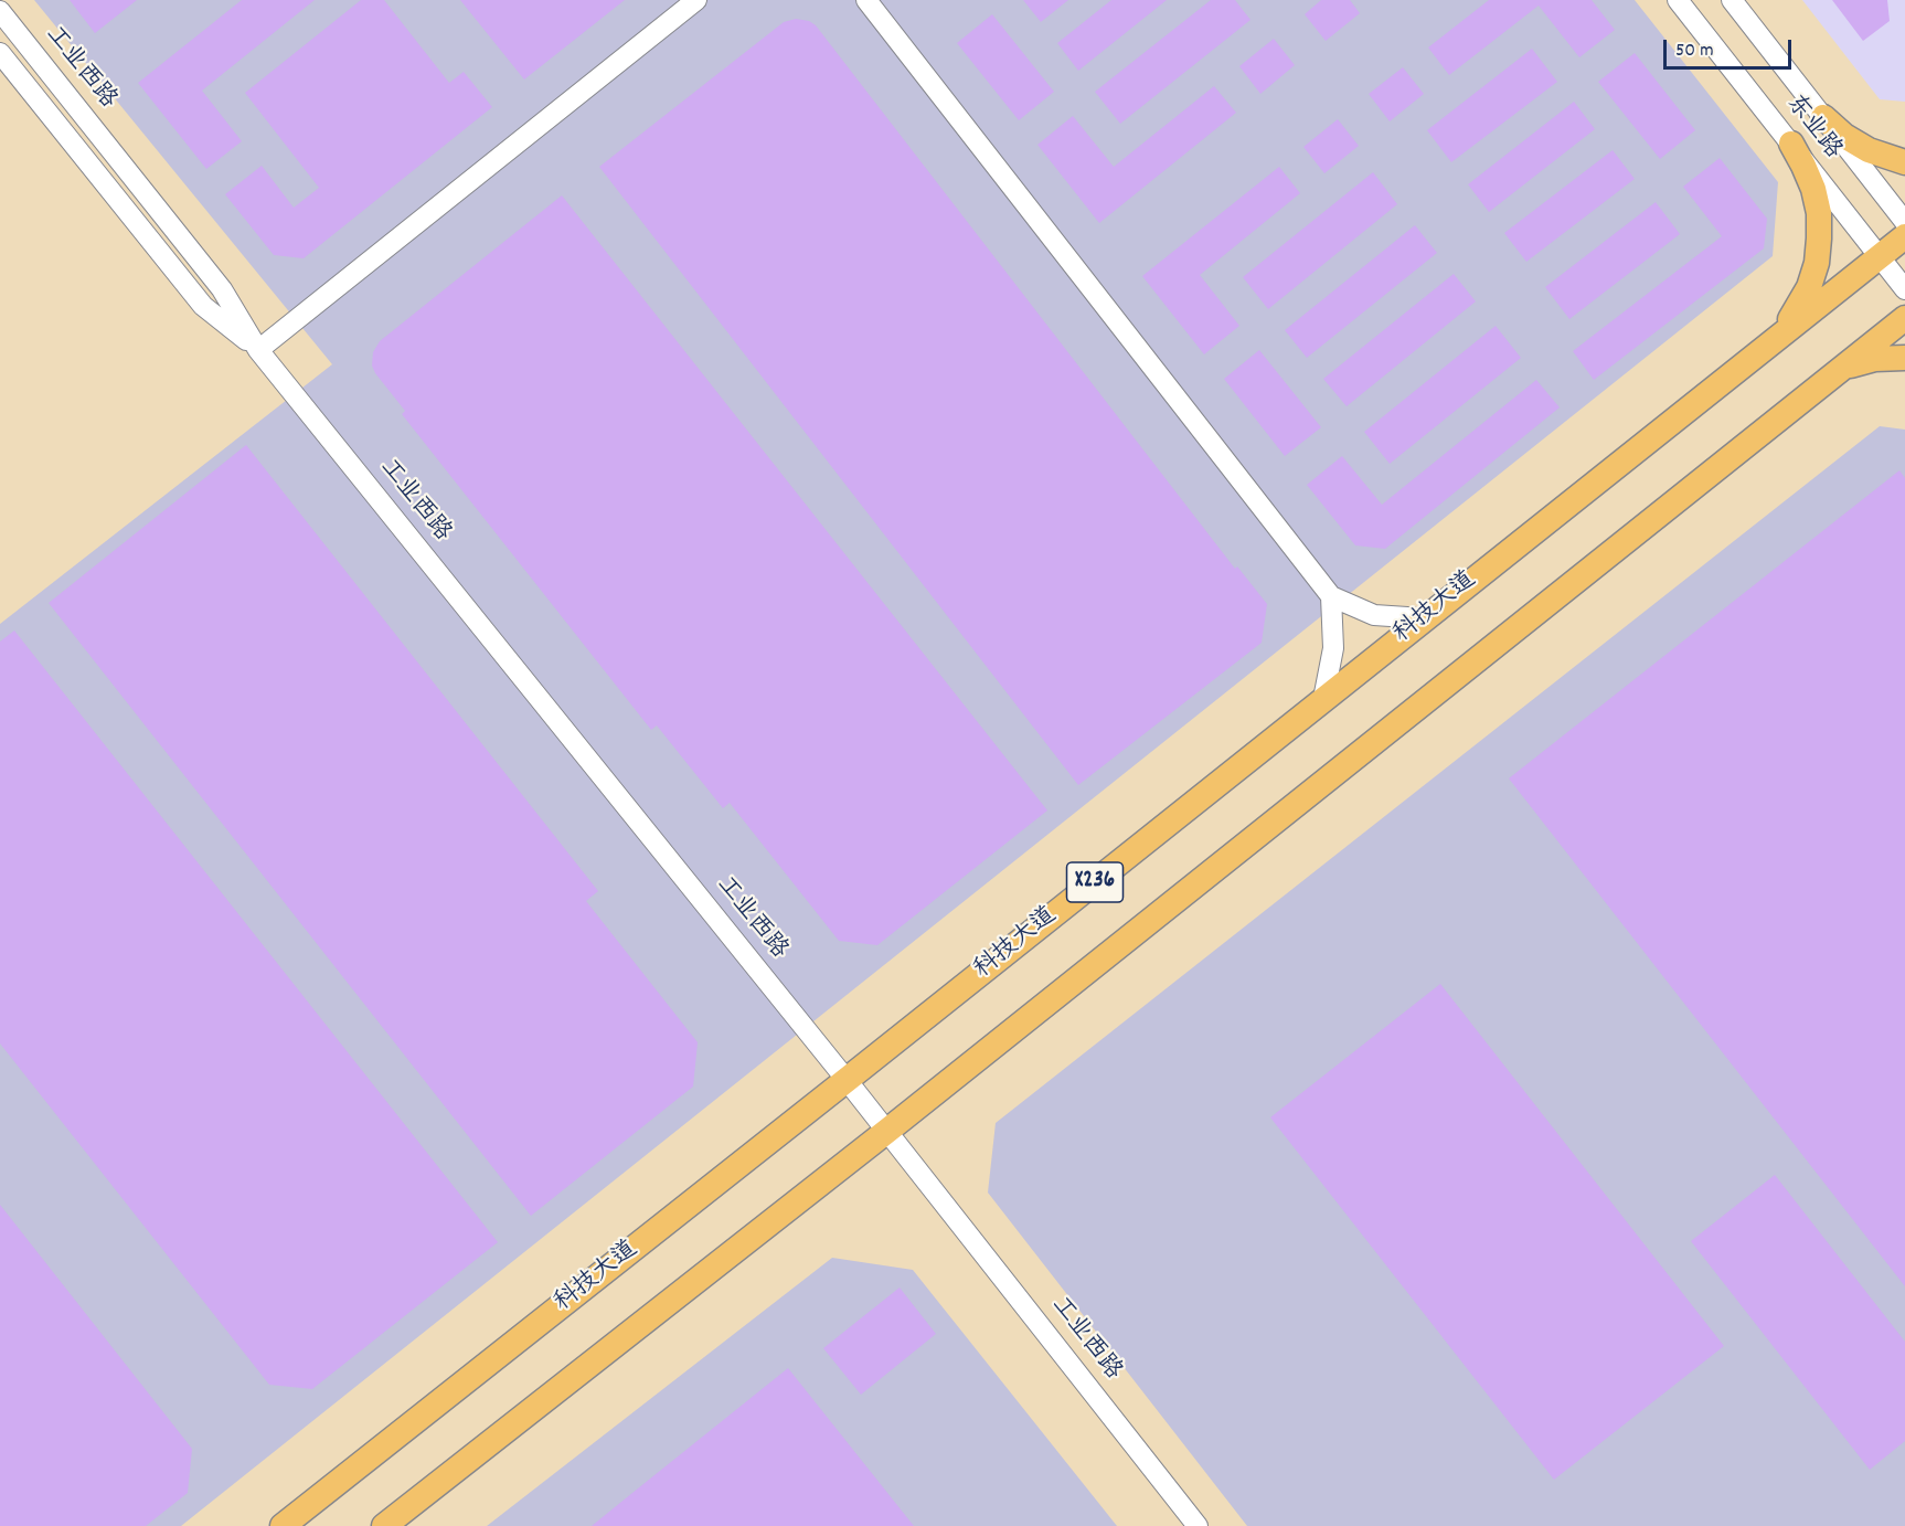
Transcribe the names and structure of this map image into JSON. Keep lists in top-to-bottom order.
{
  "streets": {
    "main road": ["科技大道", "X236"],
    "street": ["工业西路", "东业路"]
  },
  "crossings": [
    ["工业西路", "科技大道"],
    ["工业西路", "X236"],
    ["东业路", "科技大道"]
  ],
  "scale_bar": "50 m"
}
